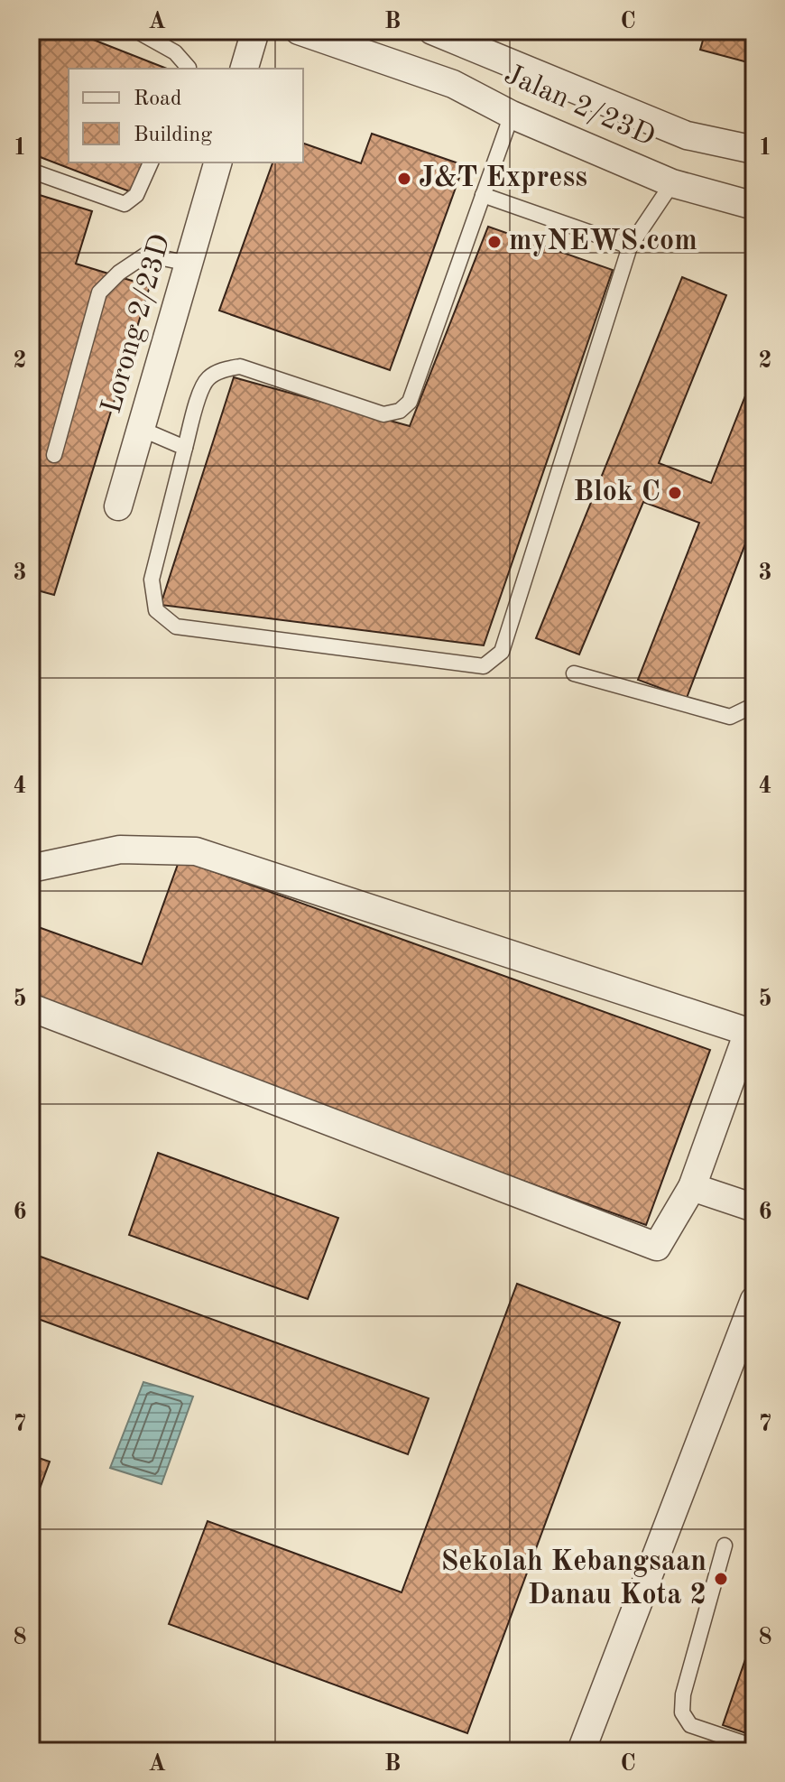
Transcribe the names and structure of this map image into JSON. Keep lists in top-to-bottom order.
{
  "streets": {
    "street": ["Jalan 2/23D", "Lorong 2/23D"]
  },
  "places": [
    "J&T Express",
    "myNEWS.com",
    "Blok C",
    "Sekolah Kebangsaan Danau Kota 2"
  ],
  "legend": ["Road", "Building"],
  "grid": {
    "columns": ["A", "B", "C"],
    "rows": [
      "1",
      "2",
      "3",
      "4",
      "5",
      "6",
      "7",
      "8"
    ]
  }
}
